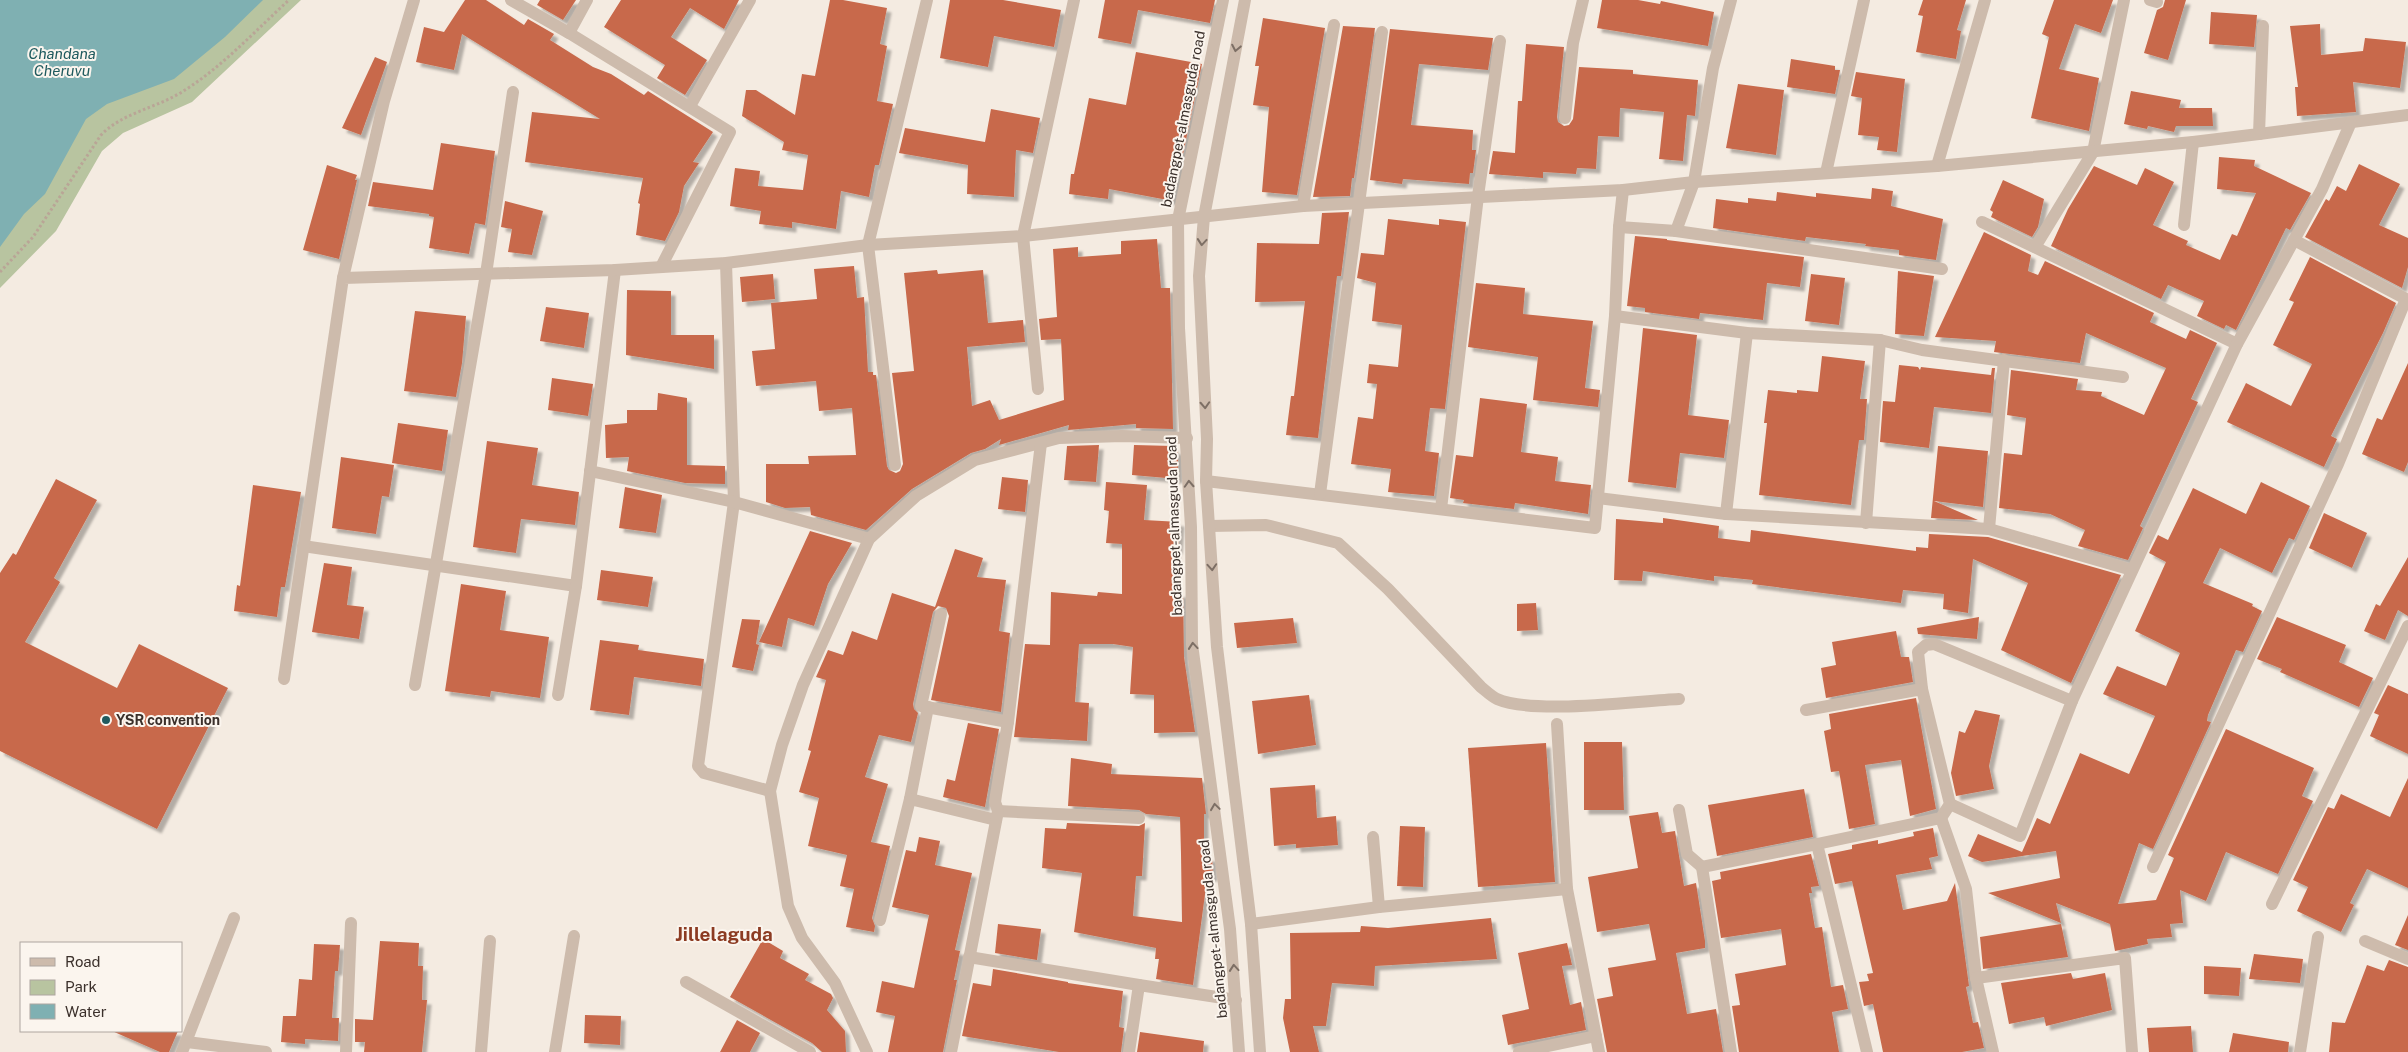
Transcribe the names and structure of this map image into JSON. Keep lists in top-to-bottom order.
{
  "streets": {
    "street": ["badangpet-almasguda road"]
  },
  "districts": ["Jillelaguda"],
  "water": ["Chandana Cheruvu"],
  "places": ["YSR convention"],
  "legend": ["Road", "Park", "Water"]
}
